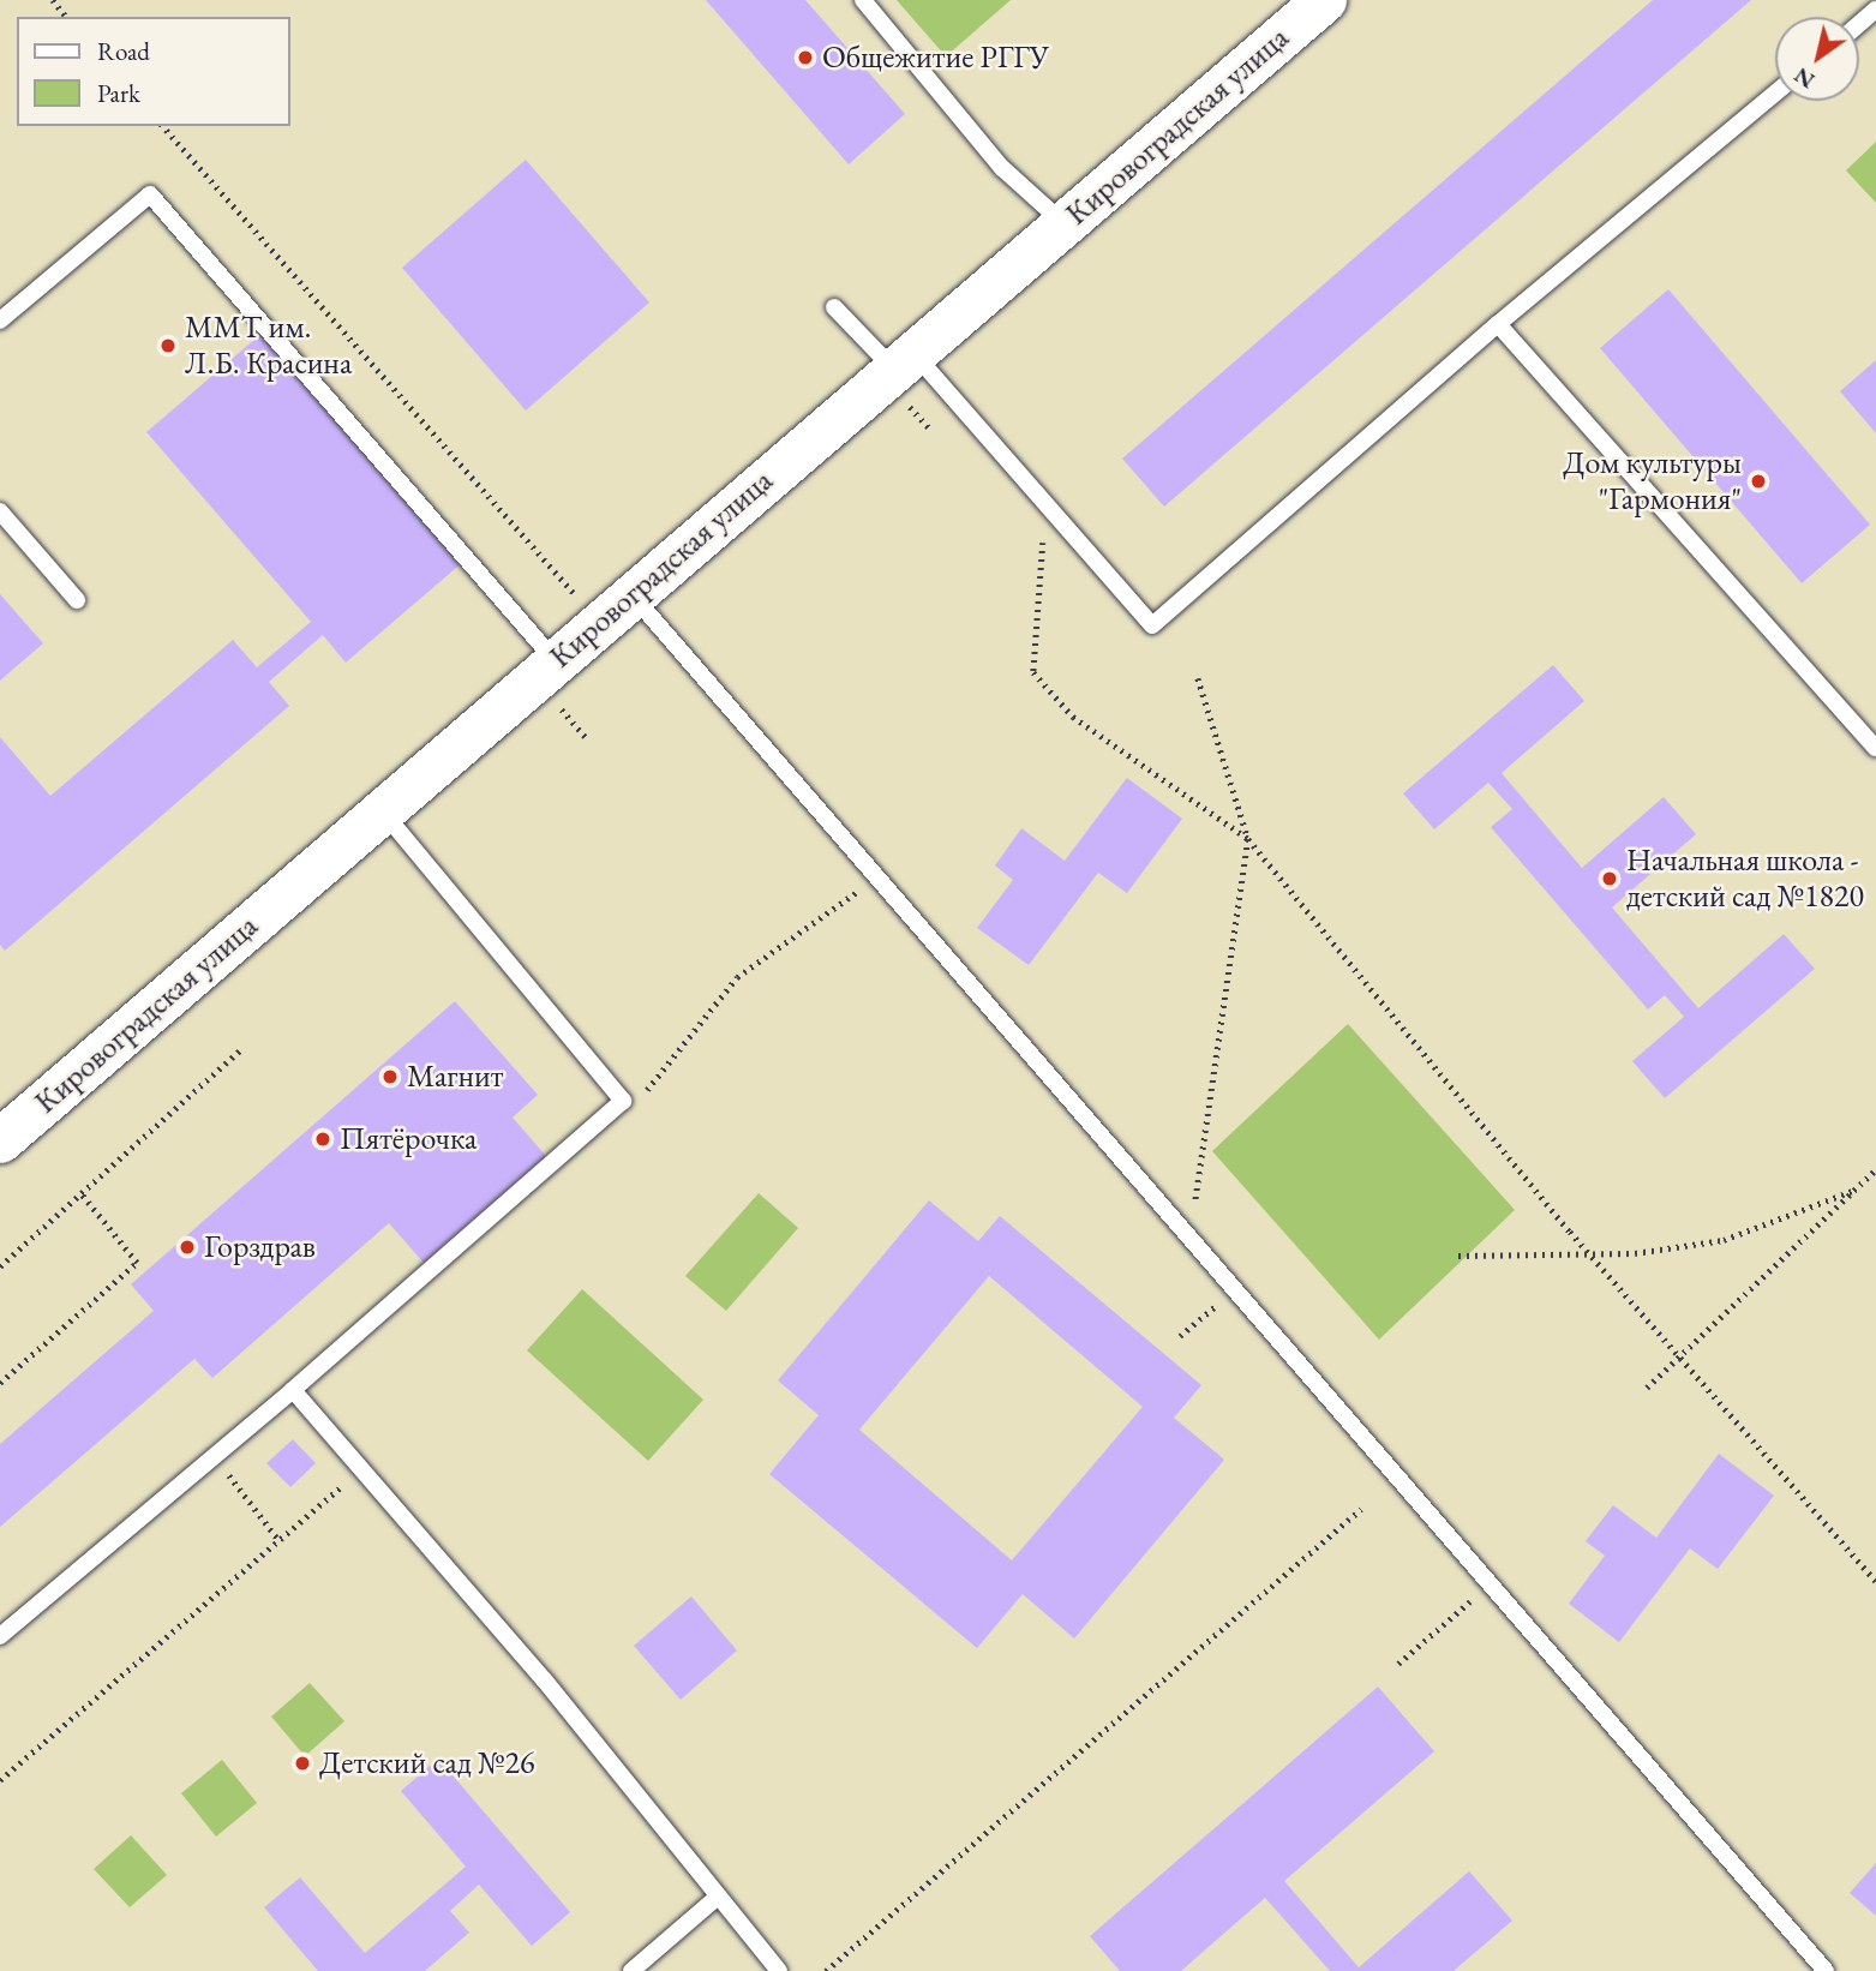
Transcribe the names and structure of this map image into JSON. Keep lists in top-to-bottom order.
{
  "streets": {
    "street": ["Кировоградская улица"]
  },
  "places": [
    "Общежитие РГГУ",
    "ММТ им. Л.Б. Красина",
    "Дом культуры \"Гармония\"",
    "Начальная школа - детский сад №1820",
    "Магнит",
    "Пятёрочка",
    "Горздрав",
    "Детский сад №26"
  ],
  "legend": ["Road", "Park"],
  "north": "bottom left"
}
